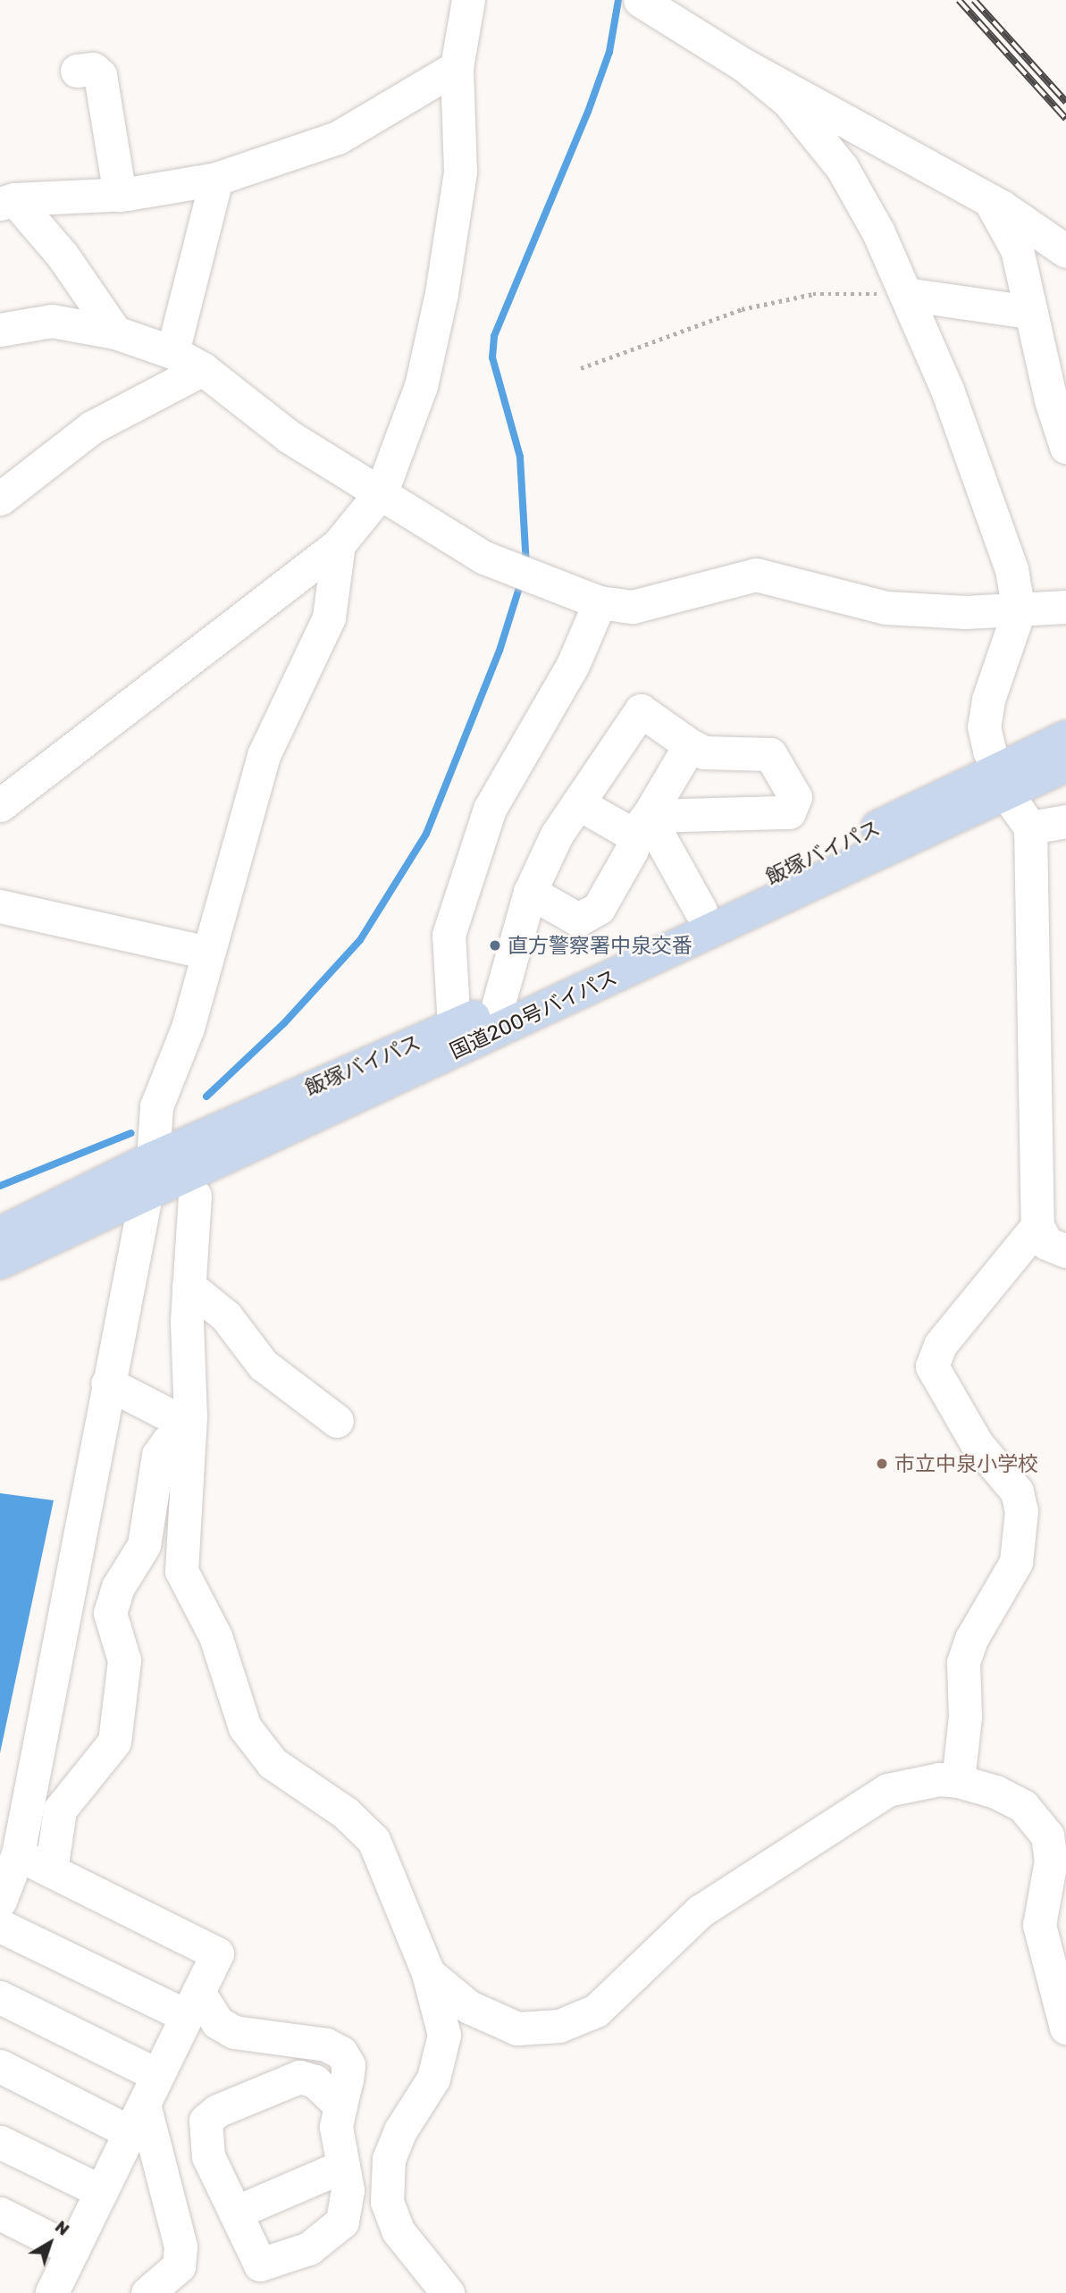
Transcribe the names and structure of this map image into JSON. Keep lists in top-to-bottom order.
{
  "streets": {
    "highway": ["飯塚バイパス", "国道200号バイパス"]
  },
  "crossings": [
    ["飯塚バイパス", "国道200号バイパス"]
  ],
  "places": ["直方警察署中泉交番", "市立中泉小学校"],
  "north": "top right"
}
